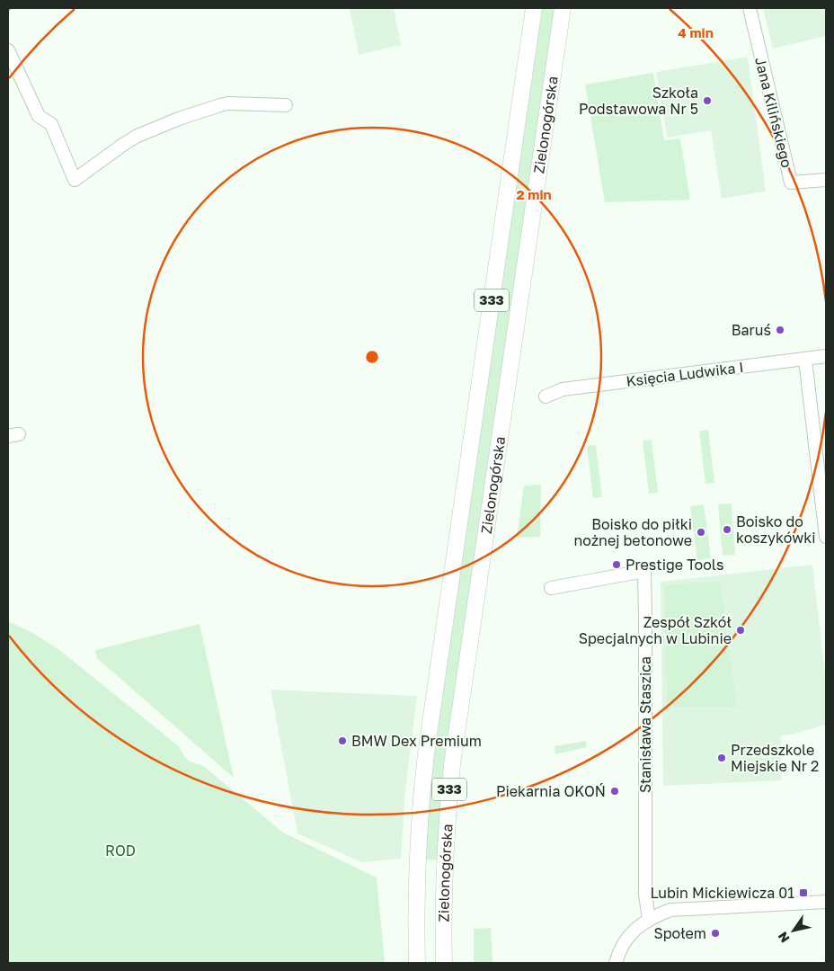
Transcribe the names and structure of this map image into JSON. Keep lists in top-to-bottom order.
{
  "streets": {
    "main road": ["Zielonogórska", "333"],
    "street": ["Jana Kilińskiego", "Księcia Ludwika I", "Stanisława Staszica"]
  },
  "parks": ["ROD"],
  "places": {
    "other": [
      "Szkoła Podstawowa Nr 5",
      "Baruś",
      "Boisko do koszykówki",
      "Boisko do piłki nożnej betonowe",
      "Prestige Tools",
      "Zespół Szkół Specjalnych w Lubinie",
      "BMW Dex Premium",
      "Przedszkole Miejskie Nr 2",
      "Piekarnia OKOŃ",
      "Społem"
    ],
    "transit": ["Lubin Mickiewicza 01"]
  },
  "north": "bottom left",
  "rings": ["4 min", "2 min"]
}
